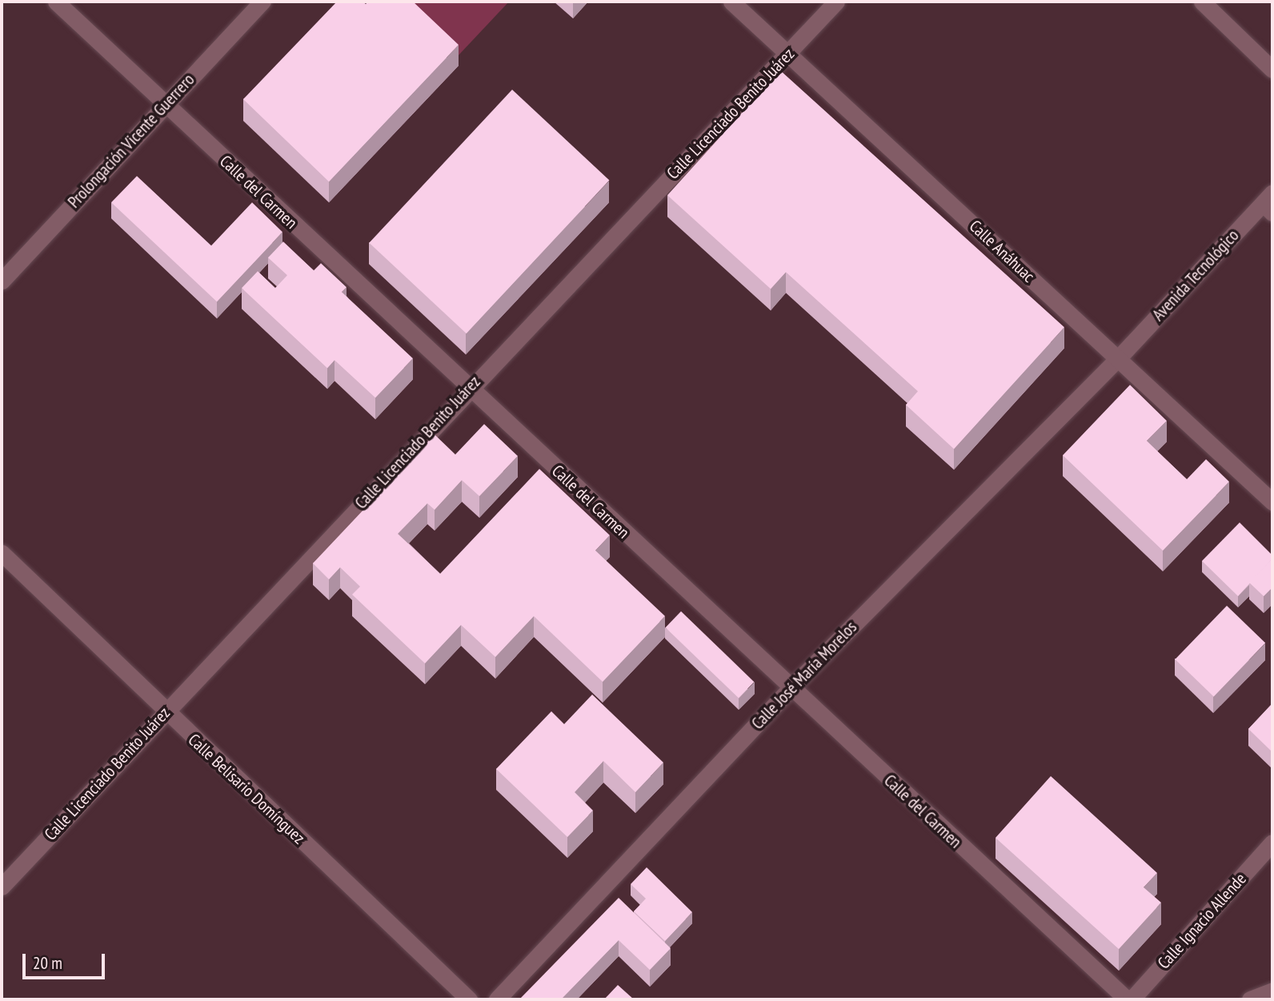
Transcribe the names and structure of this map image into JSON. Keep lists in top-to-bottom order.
{
  "streets": {
    "street": [
      "Calle Licenciado Benito Juárez",
      "Prolongación Vicente Guerrero",
      "Calle del Carmen",
      "Calle Anáhuac",
      "Avenida Tecnológico",
      "Calle José María Morelos",
      "Calle Belisario Domínguez",
      "Calle Ignacio Allende"
    ]
  },
  "crossings": [
    ["Calle Licenciado Benito Juárez", "Calle del Carmen"],
    ["Calle Licenciado Benito Juárez", "Calle Anáhuac"],
    ["Calle Licenciado Benito Juárez", "Calle Belisario Domínguez"],
    ["Prolongación Vicente Guerrero", "Calle del Carmen"],
    ["Calle del Carmen", "Calle José María Morelos"],
    ["Calle Anáhuac", "Avenida Tecnológico"],
    ["Calle Anáhuac", "Calle José María Morelos"],
    ["Avenida Tecnológico", "Calle José María Morelos"]
  ],
  "scale_bar": "20 m"
}
